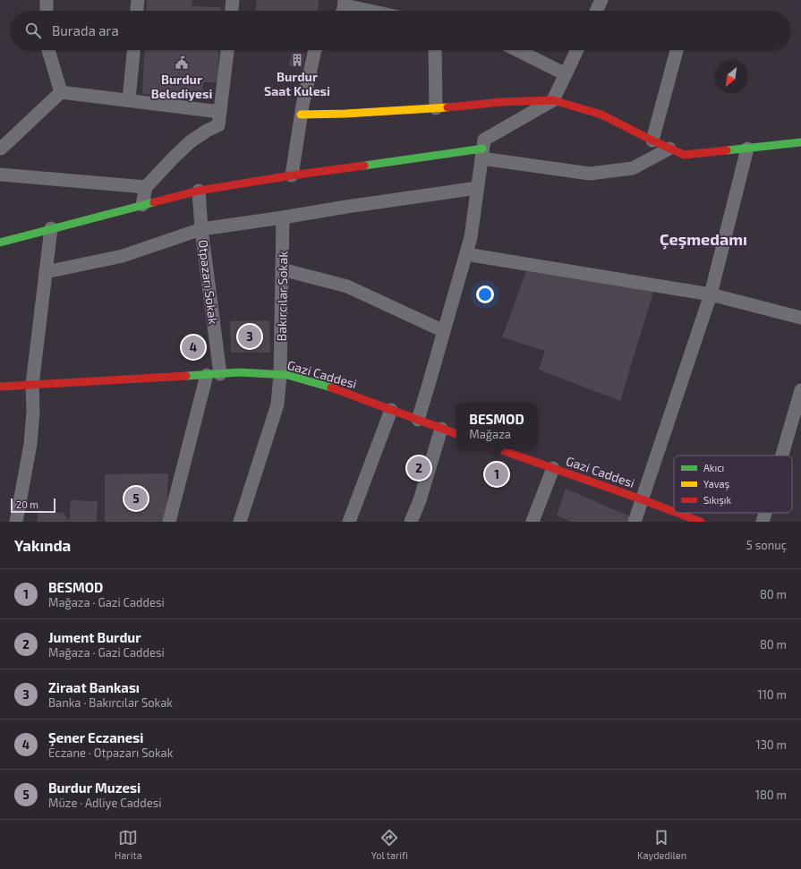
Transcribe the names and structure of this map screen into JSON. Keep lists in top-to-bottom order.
{
  "streets": {
    "street": ["Otpazarı Sokak", "Bakırcılar Sokak", "Gazi Caddesi"]
  },
  "crossings": [
    ["Otpazarı Sokak", "Gazi Caddesi"],
    ["Bakırcılar Sokak", "Gazi Caddesi"]
  ],
  "districts": ["Çeşmedamı"],
  "places": {
    "building": ["Burdur Saat Kulesi"],
    "public building": ["Burdur Belediyesi"]
  },
  "legend": ["Akıcı", "Yavaş", "Sıkışık"],
  "scale_bar": "20 m",
  "north": "bottom left",
  "page": {
    "search": "Burada ara",
    "pins": [
      "3",
      "4",
      "2",
      "1",
      "5"
    ],
    "popup": ["BESMOD", "Mağaza"],
    "scale": "20 m",
    "heading": ["Yakında", "5 sonuç"],
    "list": [
      {
        "mark": "1",
        "name": "BESMOD",
        "note": "Mağaza · Gazi Caddesi",
        "value": "80 m"
      },
      {
        "mark": "2",
        "name": "Jument Burdur",
        "note": "Mağaza · Gazi Caddesi",
        "value": "80 m"
      },
      {
        "mark": "3",
        "name": "Ziraat Bankası",
        "note": "Banka · Bakırcılar Sokak",
        "value": "110 m"
      },
      {
        "mark": "4",
        "name": "Şener Eczanesi",
        "note": "Eczane · Otpazarı Sokak",
        "value": "130 m"
      },
      {
        "mark": "5",
        "name": "Burdur Muzesi",
        "note": "Müze · Adliye Caddesi",
        "value": "180 m"
      }
    ],
    "nav": ["Harita", "Yol tarifi", "Kaydedilen"]
  }
}
